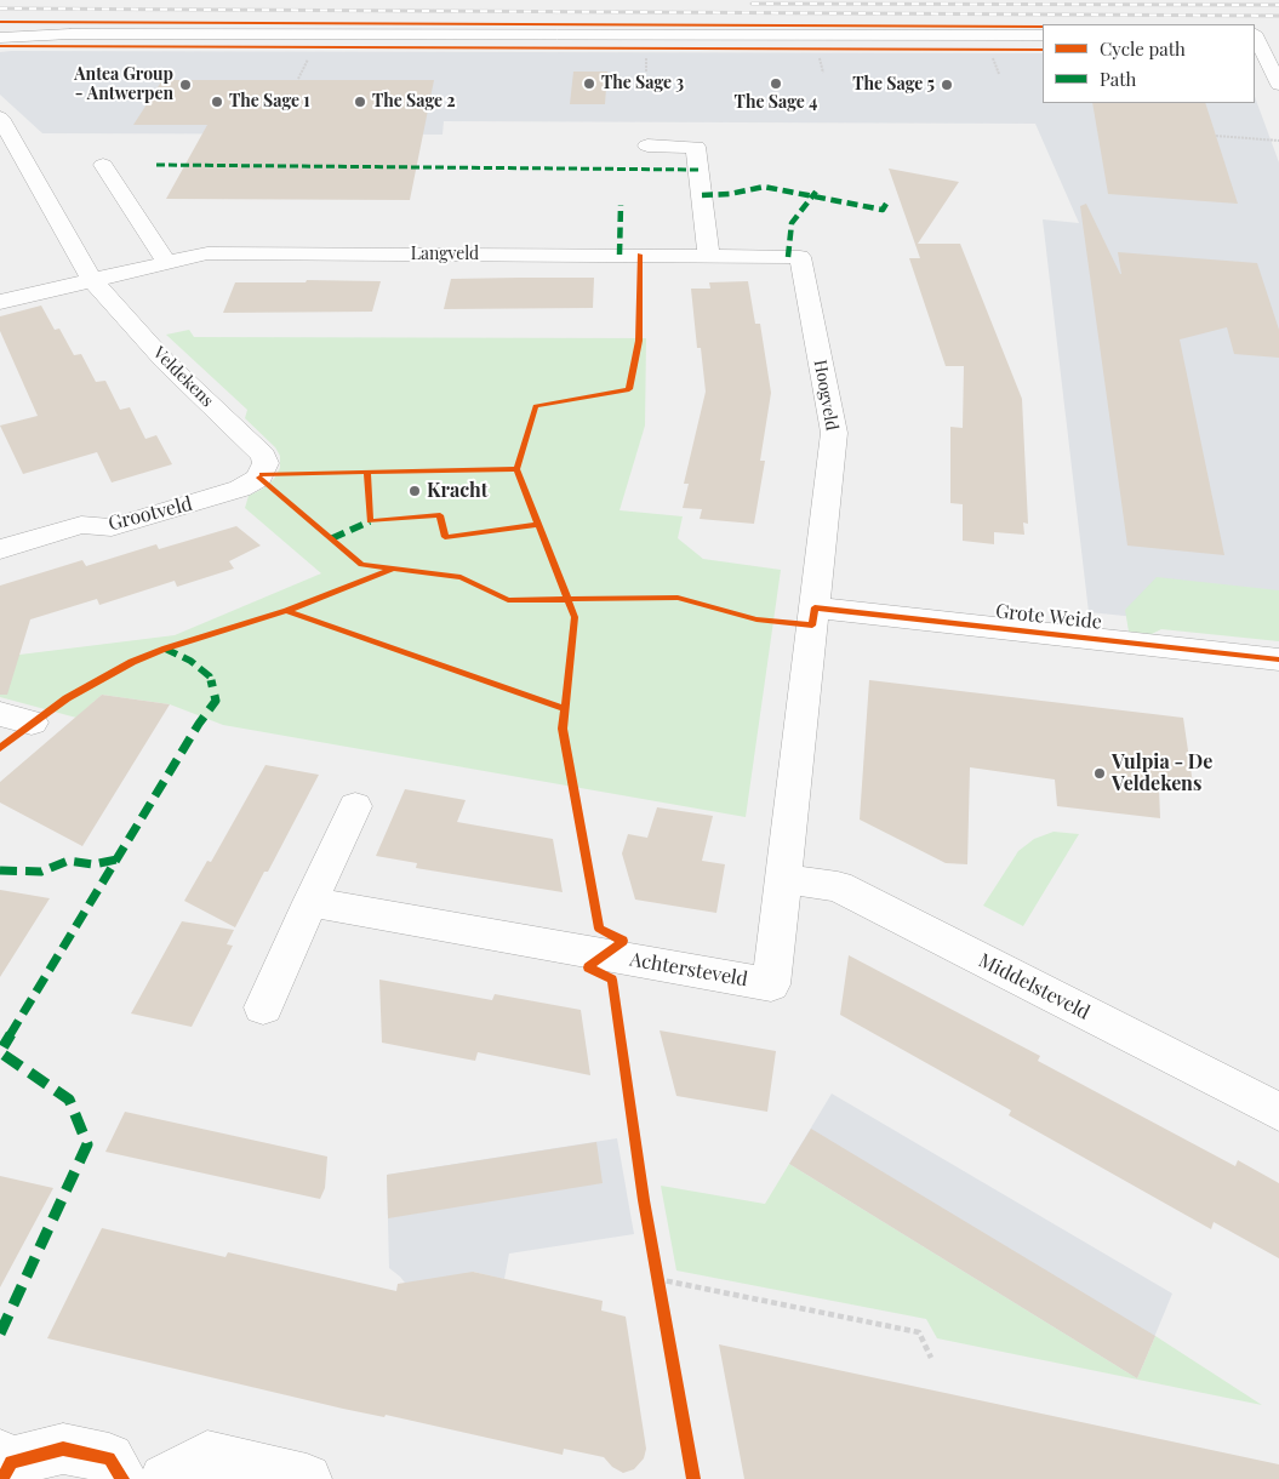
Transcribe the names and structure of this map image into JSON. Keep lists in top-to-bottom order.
{
  "streets": {
    "street": [
      "Langveld",
      "Veldekens",
      "Hoogveld",
      "Grootveld",
      "Grote Weide",
      "Achtersteveld",
      "Middelsteveld"
    ]
  },
  "crossings": [
    ["Langveld", "Veldekens"],
    ["Langveld", "Hoogveld"],
    ["Veldekens", "Grootveld"],
    ["Hoogveld", "Grote Weide"],
    ["Hoogveld", "Achtersteveld"],
    ["Grote Weide", "Achtersteveld"],
    ["Achtersteveld", "Middelsteveld"]
  ],
  "places": [
    "The Sage 3",
    "The Sage 4",
    "Antea Group - Antwerpen",
    "The Sage 5",
    "The Sage 1",
    "The Sage 2",
    "Kracht",
    "Vulpia - De Veldekens"
  ],
  "legend": ["Cycle path", "Path"]
}
